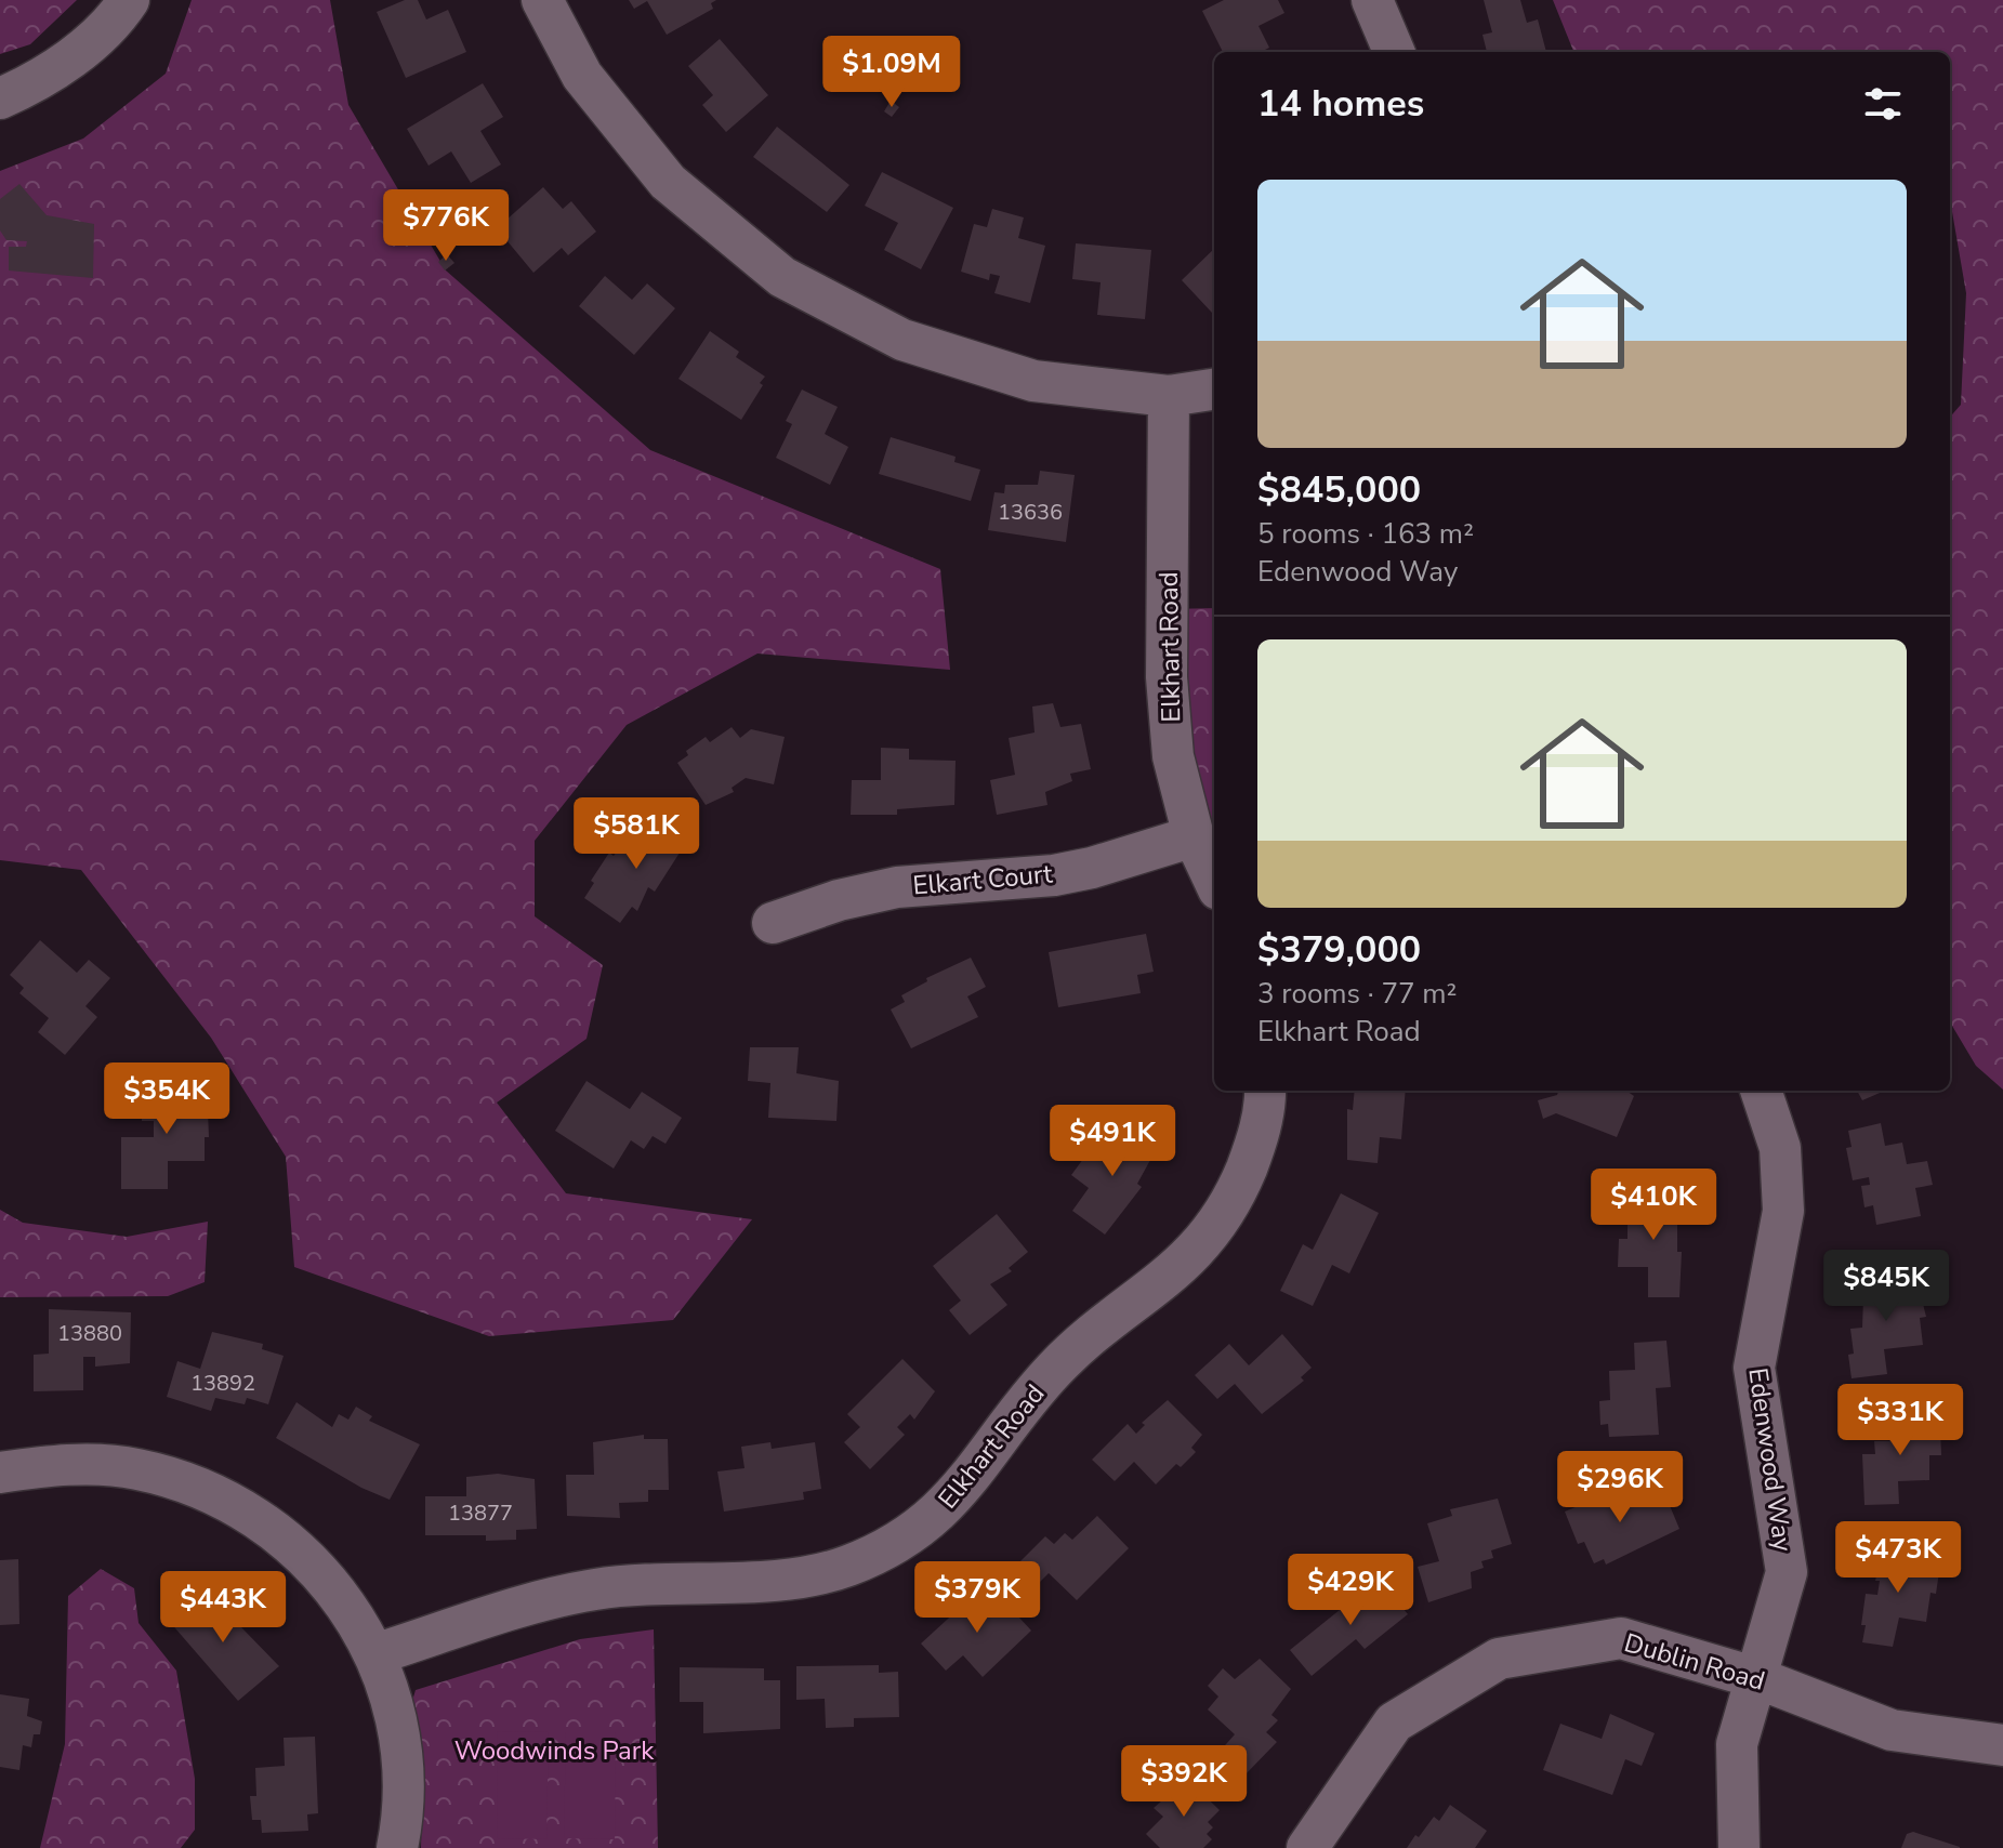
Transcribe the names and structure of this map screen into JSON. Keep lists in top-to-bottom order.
{
  "streets": {
    "street": [
      "Elkhart Road",
      "Elkart Court",
      "Edenwood Way",
      "Dublin Road"
    ]
  },
  "crossings": [
    ["Elkhart Road", "Elkart Court"],
    ["Edenwood Way", "Dublin Road"]
  ],
  "parks": ["Woodwinds Park"],
  "house_numbers": [
    "13636",
    "13880",
    "13892",
    "13877"
  ],
  "page": {
    "price": [
      "$1.09M",
      "$776K",
      "$581K",
      "$354K",
      "$491K",
      "$410K",
      "$845K",
      "$331K",
      "$296K",
      "$473K",
      "$429K",
      "$379K",
      "$443K",
      "$392K"
    ],
    "heading": "14 homes",
    "list": [
      {
        "name": "$845,000",
        "note": "5 rooms · 163 m² · Edenwood Way"
      },
      {
        "name": "$379,000",
        "note": "3 rooms · 77 m² · Elkhart Road"
      }
    ]
  }
}
